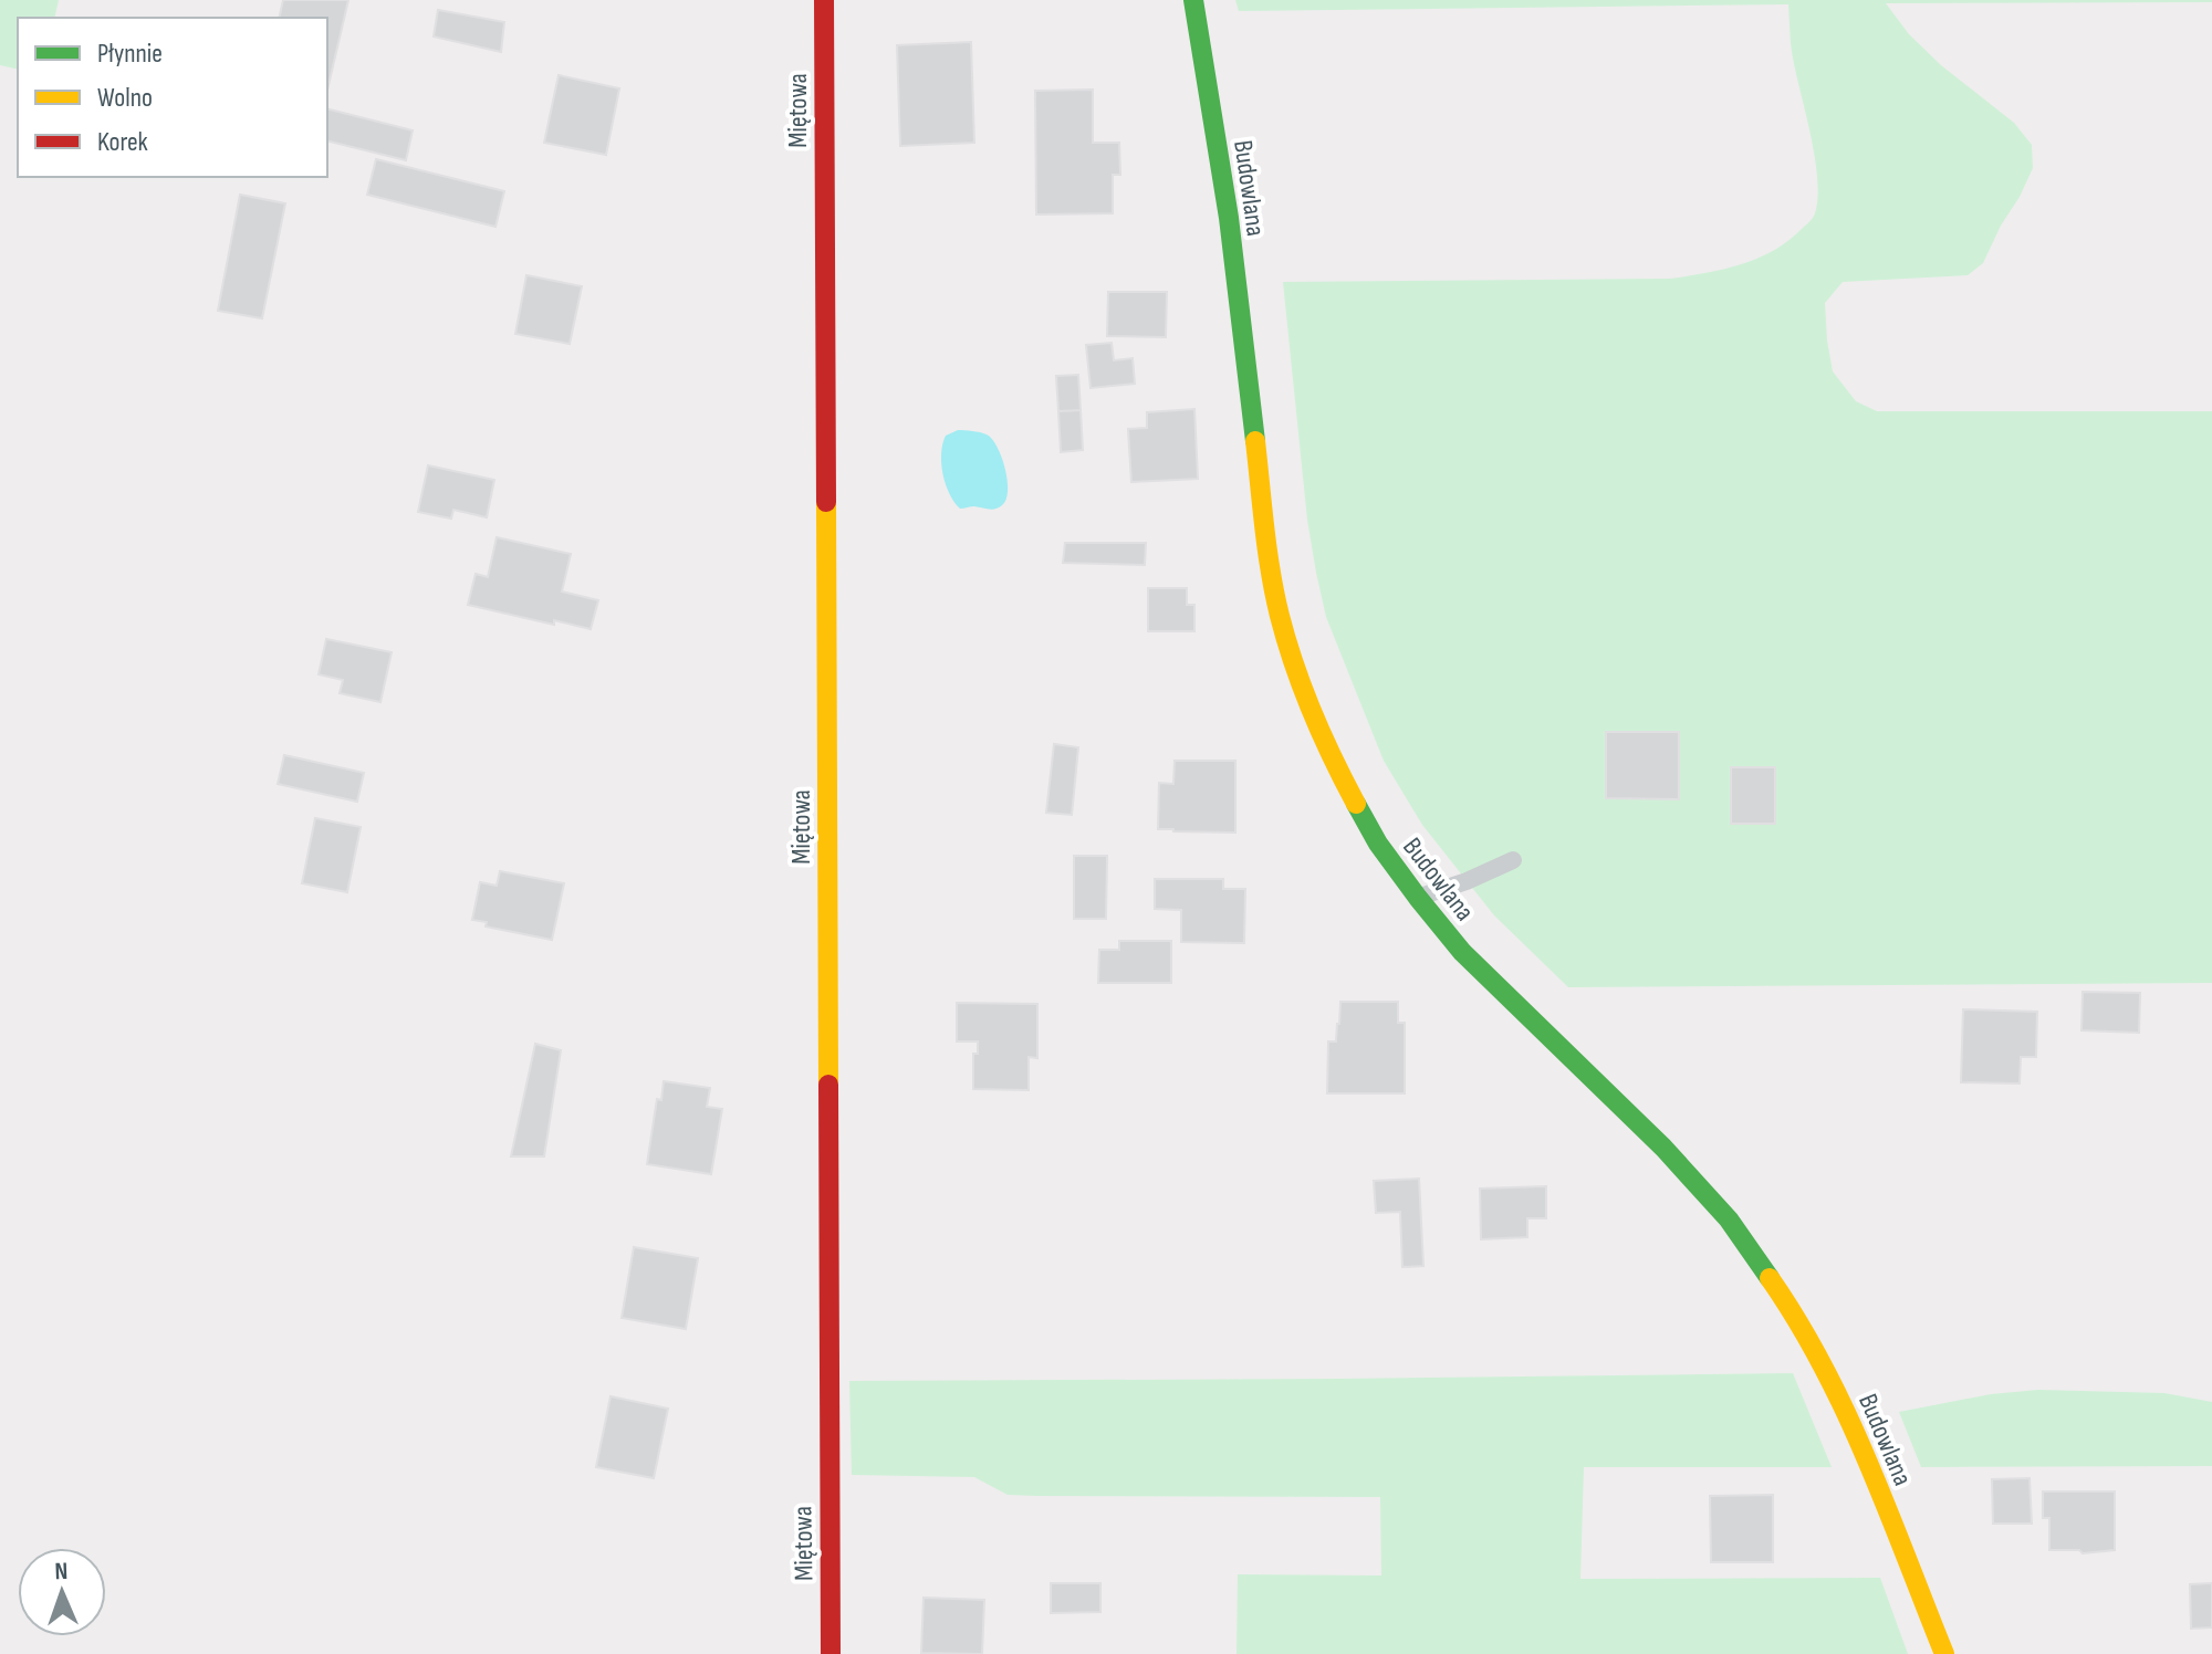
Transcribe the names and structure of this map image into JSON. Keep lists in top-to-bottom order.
{
  "streets": {
    "street": ["Miętowa", "Budowlana"]
  },
  "legend": ["Płynnie", "Wolno", "Korek"],
  "north": "top"
}
